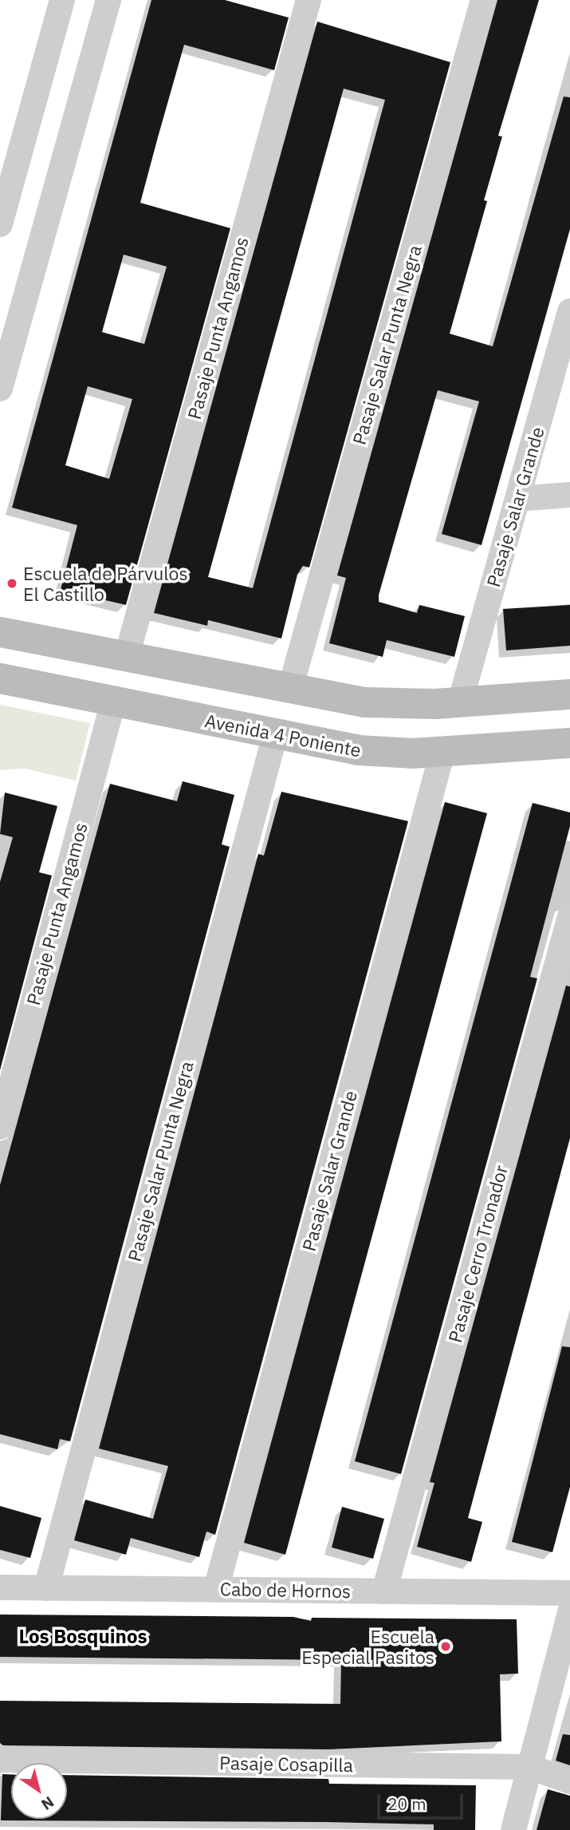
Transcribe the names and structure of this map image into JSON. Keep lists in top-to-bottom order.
{
  "streets": {
    "street": [
      "Pasaje Punta Angamos",
      "Pasaje Salar Punta Negra",
      "Pasaje Salar Grande",
      "Avenida 4 Poniente",
      "Pasaje Cerro Tronador",
      "Cabo de Hornos",
      "Pasaje Cosapilla"
    ]
  },
  "crossings": [
    ["Pasaje Punta Angamos", "Avenida 4 Poniente"],
    ["Pasaje Salar Punta Negra", "Avenida 4 Poniente"],
    ["Pasaje Salar Punta Negra", "Cabo de Hornos"],
    ["Pasaje Salar Grande", "Avenida 4 Poniente"],
    ["Pasaje Salar Grande", "Cabo de Hornos"],
    ["Pasaje Cerro Tronador", "Cabo de Hornos"]
  ],
  "districts": ["Los Bosquinos"],
  "places": ["Escuela de Párvulos El Castillo", "Escuela Especial Pasitos"],
  "scale_bar": "20 m",
  "north": "bottom right"
}
